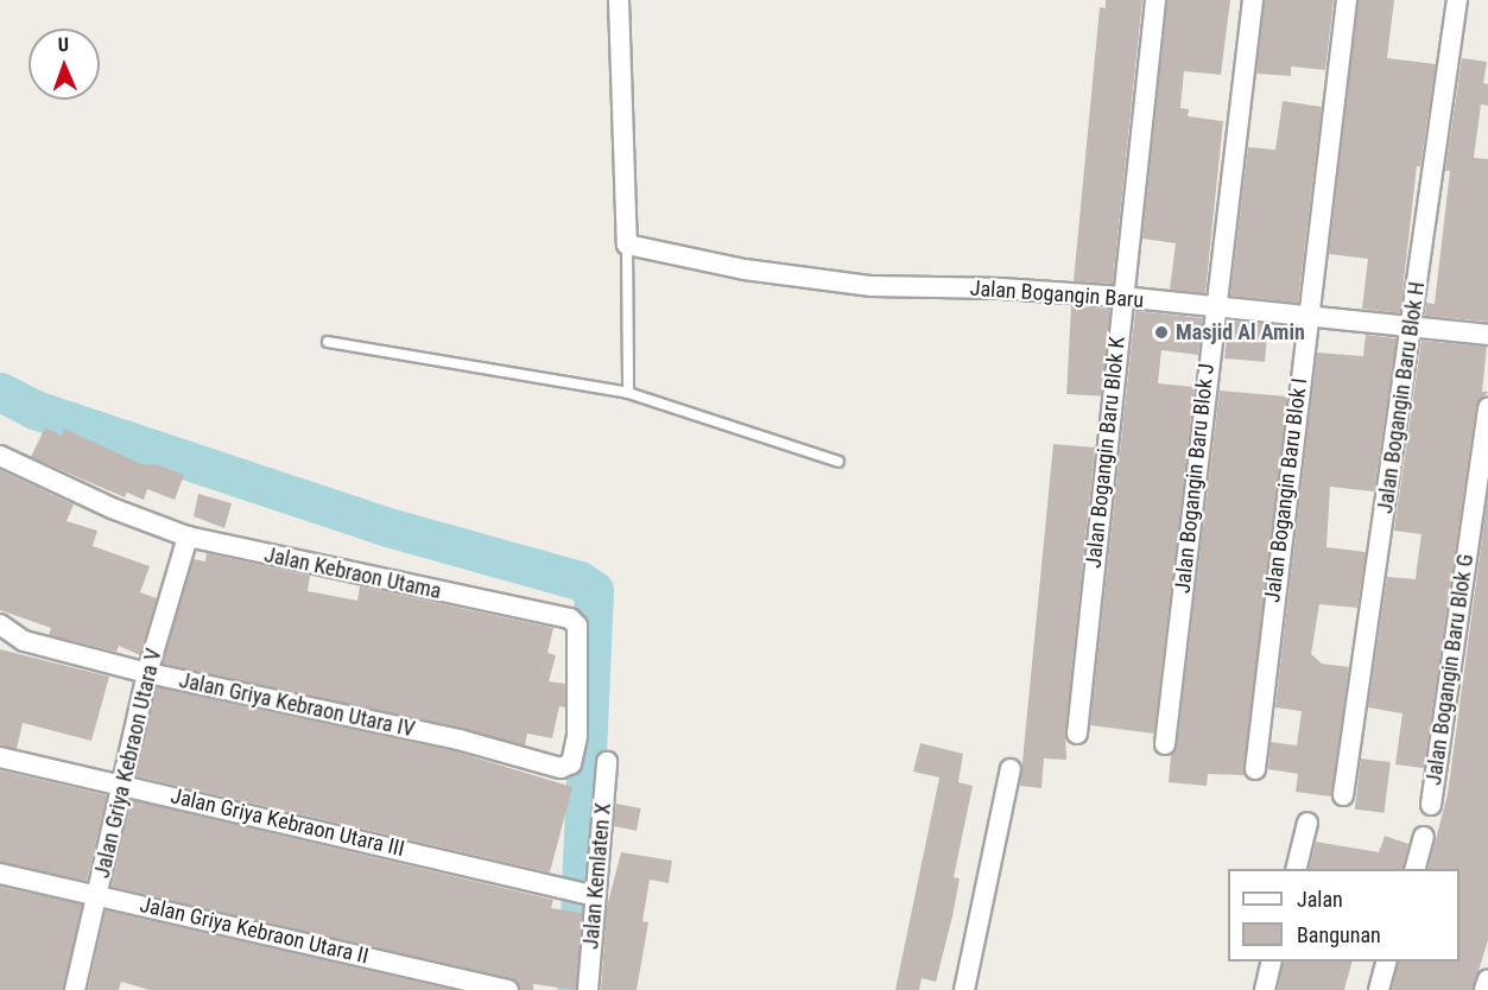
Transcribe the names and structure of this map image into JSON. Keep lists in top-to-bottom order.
{
  "streets": {
    "street": [
      "Jalan Bogangin Baru",
      "Jalan Bogangin Baru Blok H",
      "Jalan Bogangin Baru Blok K",
      "Jalan Bogangin Baru Blok J",
      "Jalan Bogangin Baru Blok I",
      "Jalan Kebraon Utama",
      "Jalan Bogangin Baru Blok G",
      "Jalan Griya Kebraon Utara IV",
      "Jalan Griya Kebraon Utara V",
      "Jalan Griya Kebraon Utara III",
      "Jalan Kemlaten X",
      "Jalan Griya Kebraon Utara II"
    ]
  },
  "crossings": [
    ["Jalan Bogangin Baru", "Jalan Bogangin Baru Blok H"],
    ["Jalan Bogangin Baru", "Jalan Bogangin Baru Blok K"],
    ["Jalan Bogangin Baru", "Jalan Bogangin Baru Blok J"],
    ["Jalan Bogangin Baru", "Jalan Bogangin Baru Blok I"],
    ["Jalan Kebraon Utama", "Jalan Griya Kebraon Utara IV"],
    ["Jalan Kebraon Utama", "Jalan Griya Kebraon Utara V"],
    ["Jalan Griya Kebraon Utara IV", "Jalan Griya Kebraon Utara V"],
    ["Jalan Griya Kebraon Utara V", "Jalan Griya Kebraon Utara III"],
    ["Jalan Griya Kebraon Utara V", "Jalan Griya Kebraon Utara II"],
    ["Jalan Griya Kebraon Utara III", "Jalan Kemlaten X"]
  ],
  "places": ["Masjid Al Amin"],
  "legend": ["Jalan", "Bangunan"],
  "north": "top"
}
